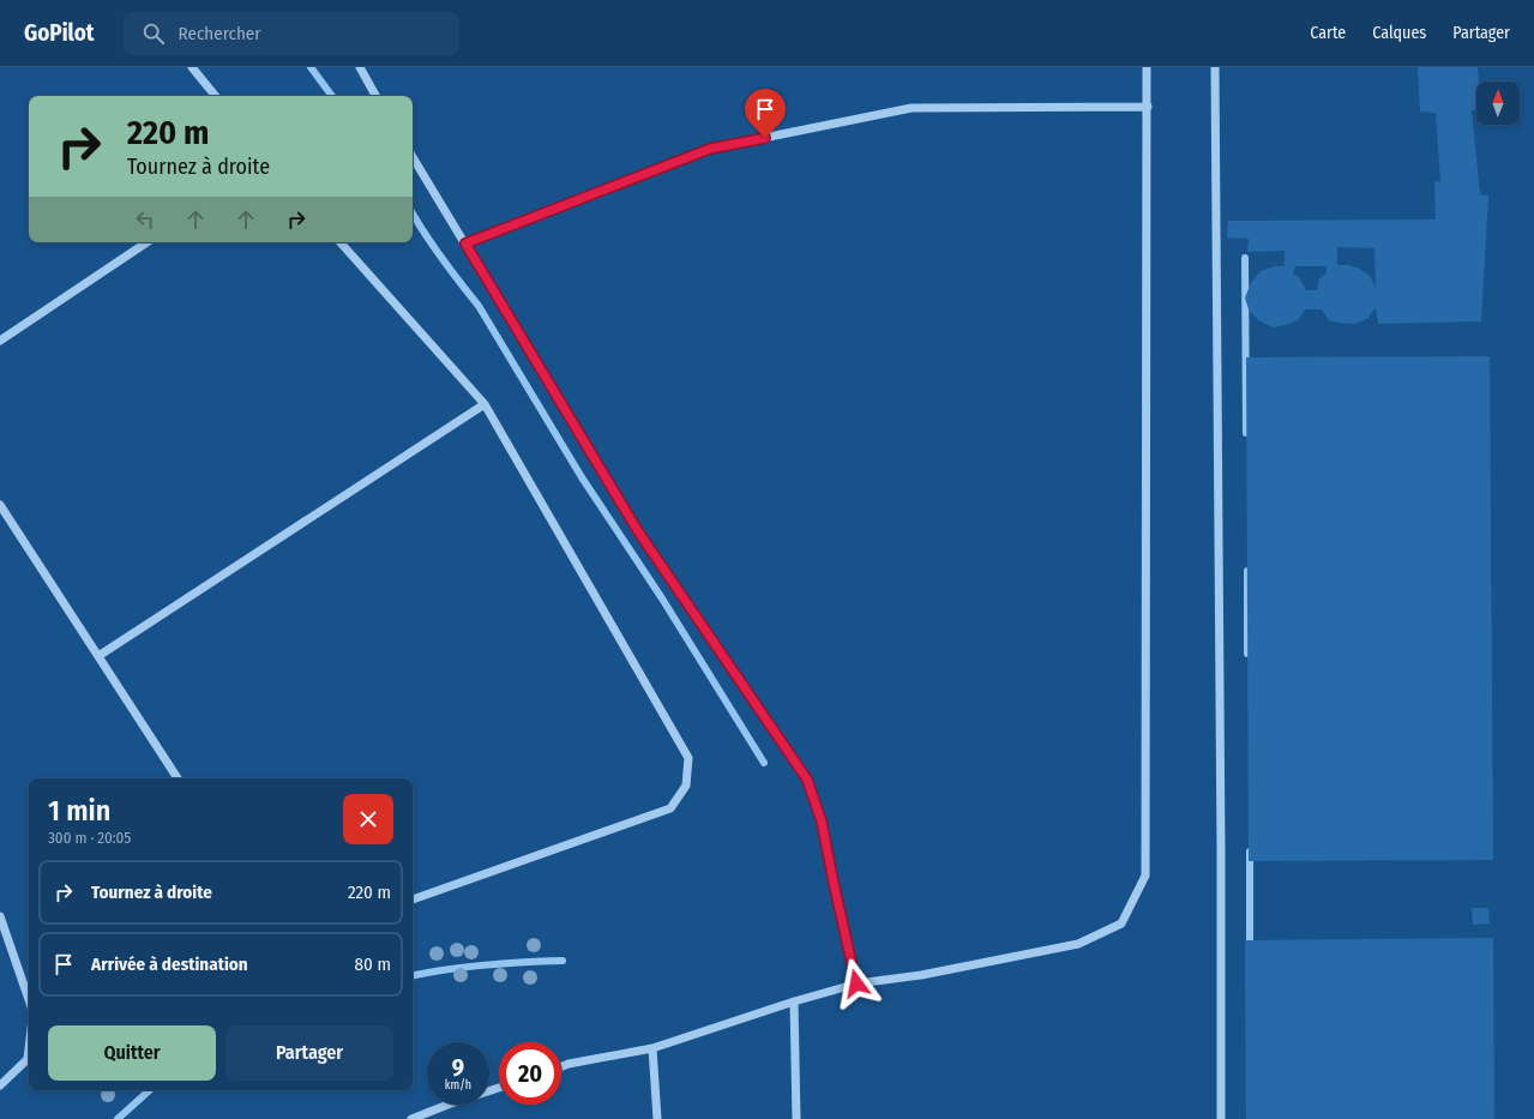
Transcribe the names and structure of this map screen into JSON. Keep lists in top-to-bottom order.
{
  "north": "top",
  "page": {
    "header": "GoPilot",
    "search": "Rechercher",
    "nav": ["Carte", "Calques", "Partager"],
    "turn": ["220 m", "Tournez à droite"],
    "heading": ["1 min", "300 m · 20:05"],
    "list": [
      {
        "name": "Tournez à droite",
        "value": "220 m"
      },
      {
        "name": "Arrivée à destination",
        "value": "80 m"
      }
    ],
    "buttons": ["Quitter", "Partager"],
    "speed": "9 km/h",
    "limit": "20"
  }
}
